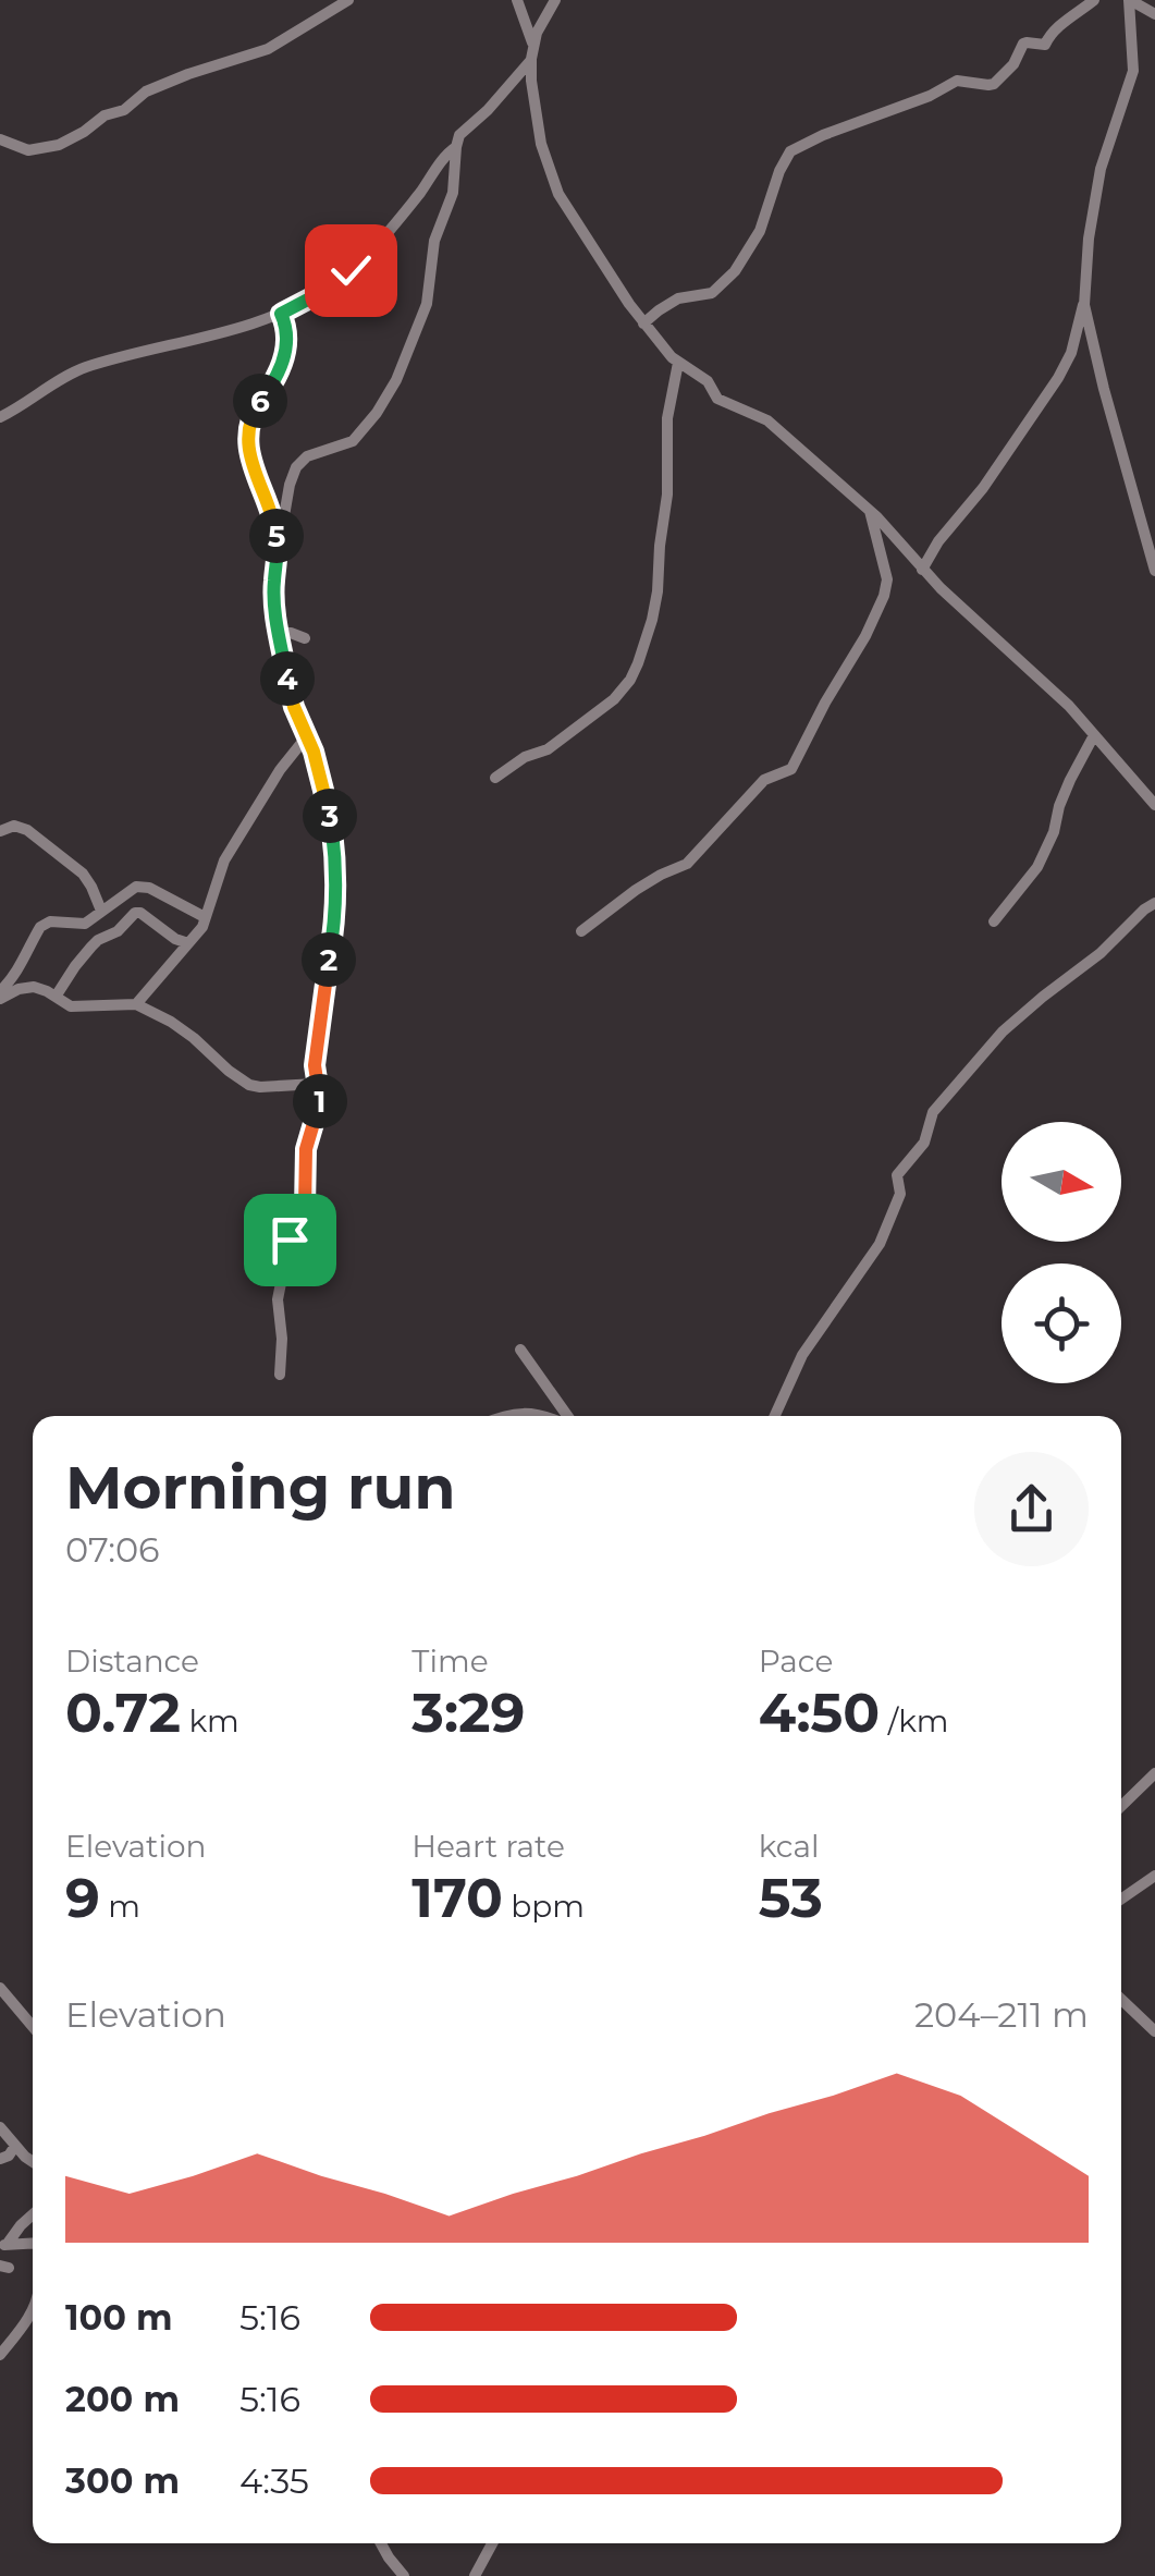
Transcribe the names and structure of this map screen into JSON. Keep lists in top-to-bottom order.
{
  "north": "right",
  "page": {
    "pins": [
      "6",
      "5",
      "4",
      "3",
      "2",
      "1"
    ],
    "heading": ["Morning run", "07:06"],
    "stats": [
      ["Distance", "0.72 km"],
      ["Time", "3:29"],
      ["Pace", "4:50 /km"],
      ["Elevation", "9 m"],
      ["Heart rate", "170 bpm"],
      ["kcal", "53"]
    ],
    "chart": ["Elevation", "204–211 m"],
    "list": [
      {
        "name": "100 m",
        "note": "5:16"
      },
      {
        "name": "200 m",
        "note": "5:16"
      },
      {
        "name": "300 m",
        "note": "4:35"
      }
    ]
  }
}
